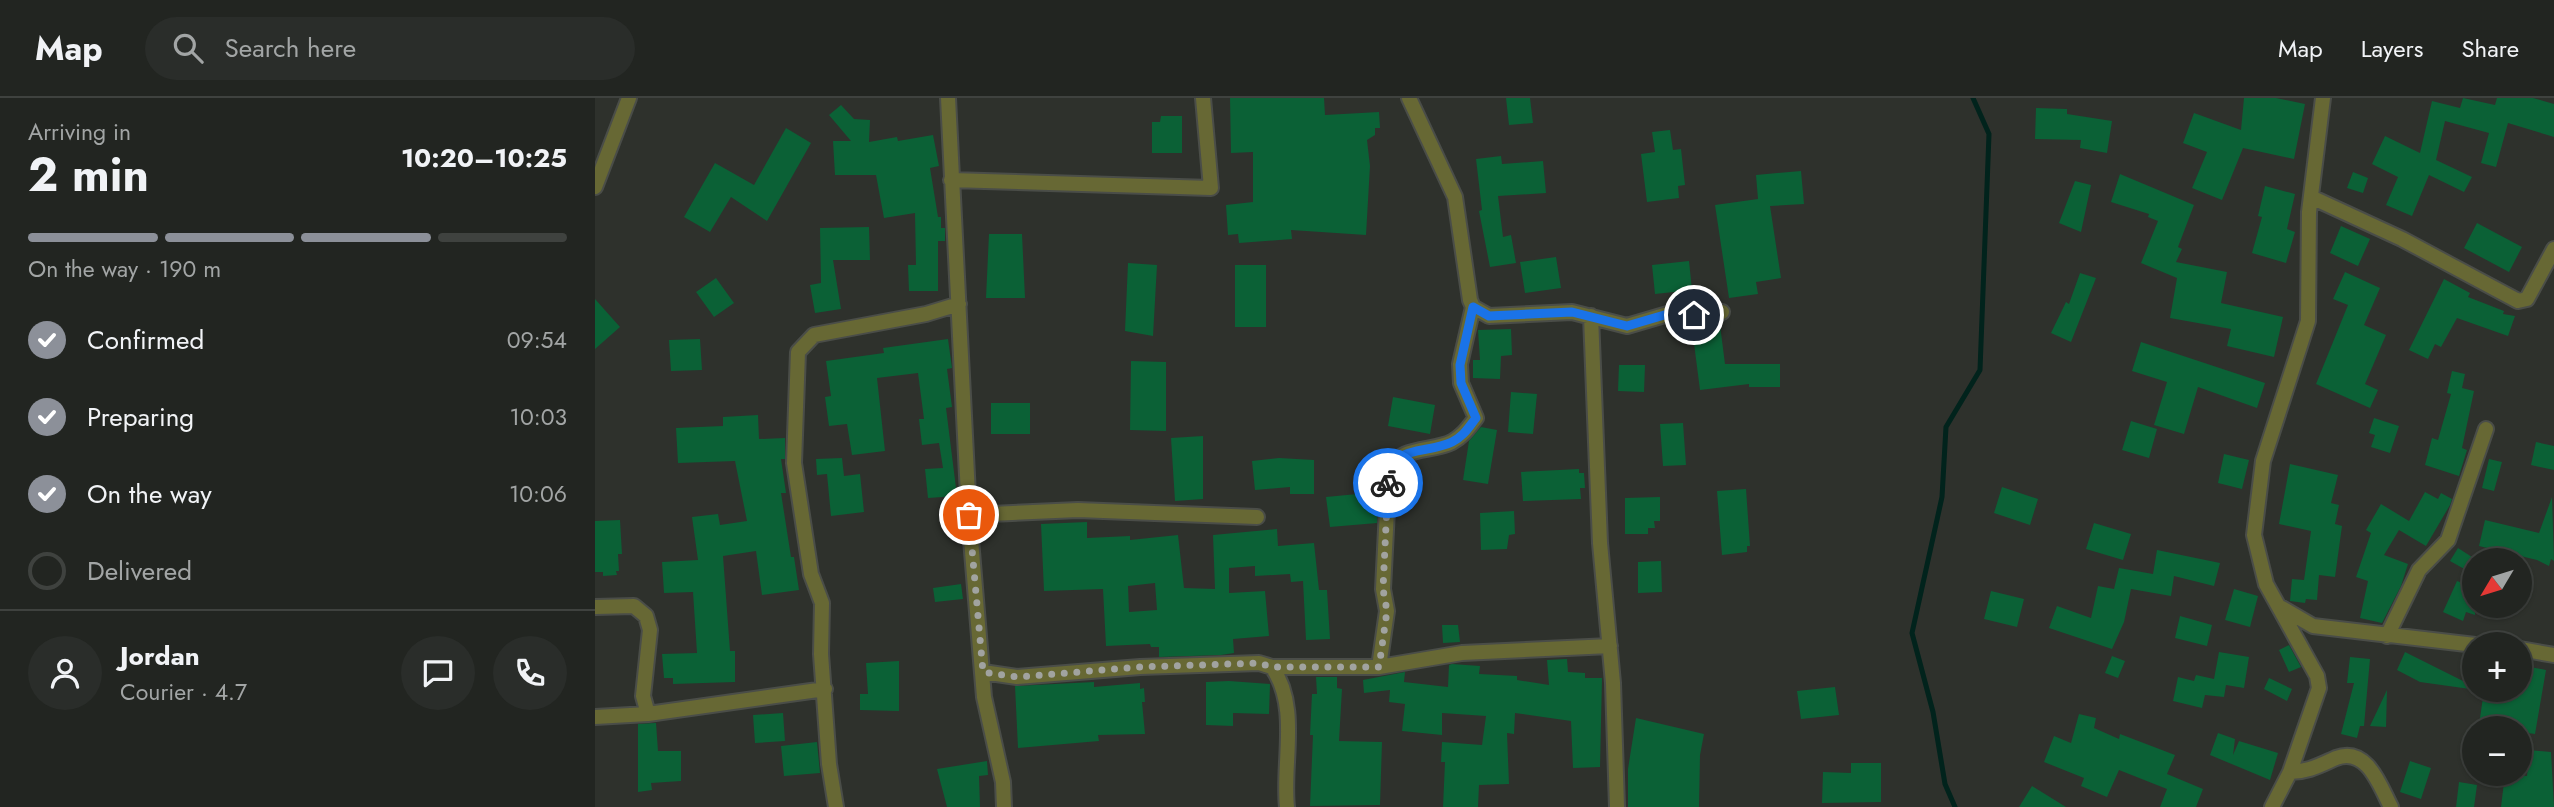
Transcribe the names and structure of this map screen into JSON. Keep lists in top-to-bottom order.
{
  "north": "bottom left",
  "page": {
    "header": "Map",
    "search": "Search here",
    "nav": ["Map", "Layers", "Share"],
    "heading": ["2 min", "Arriving in", "10:20–10:25"],
    "panel": ["Jordan", "Courier · 4.7"],
    "bar": "On the way · 190 m",
    "list": [
      ["Confirmed", "09:54"],
      ["Preparing", "10:03"],
      ["On the way", "10:06"],
      "Delivered"
    ],
    "map_buttons": ["+", "−"]
  }
}
